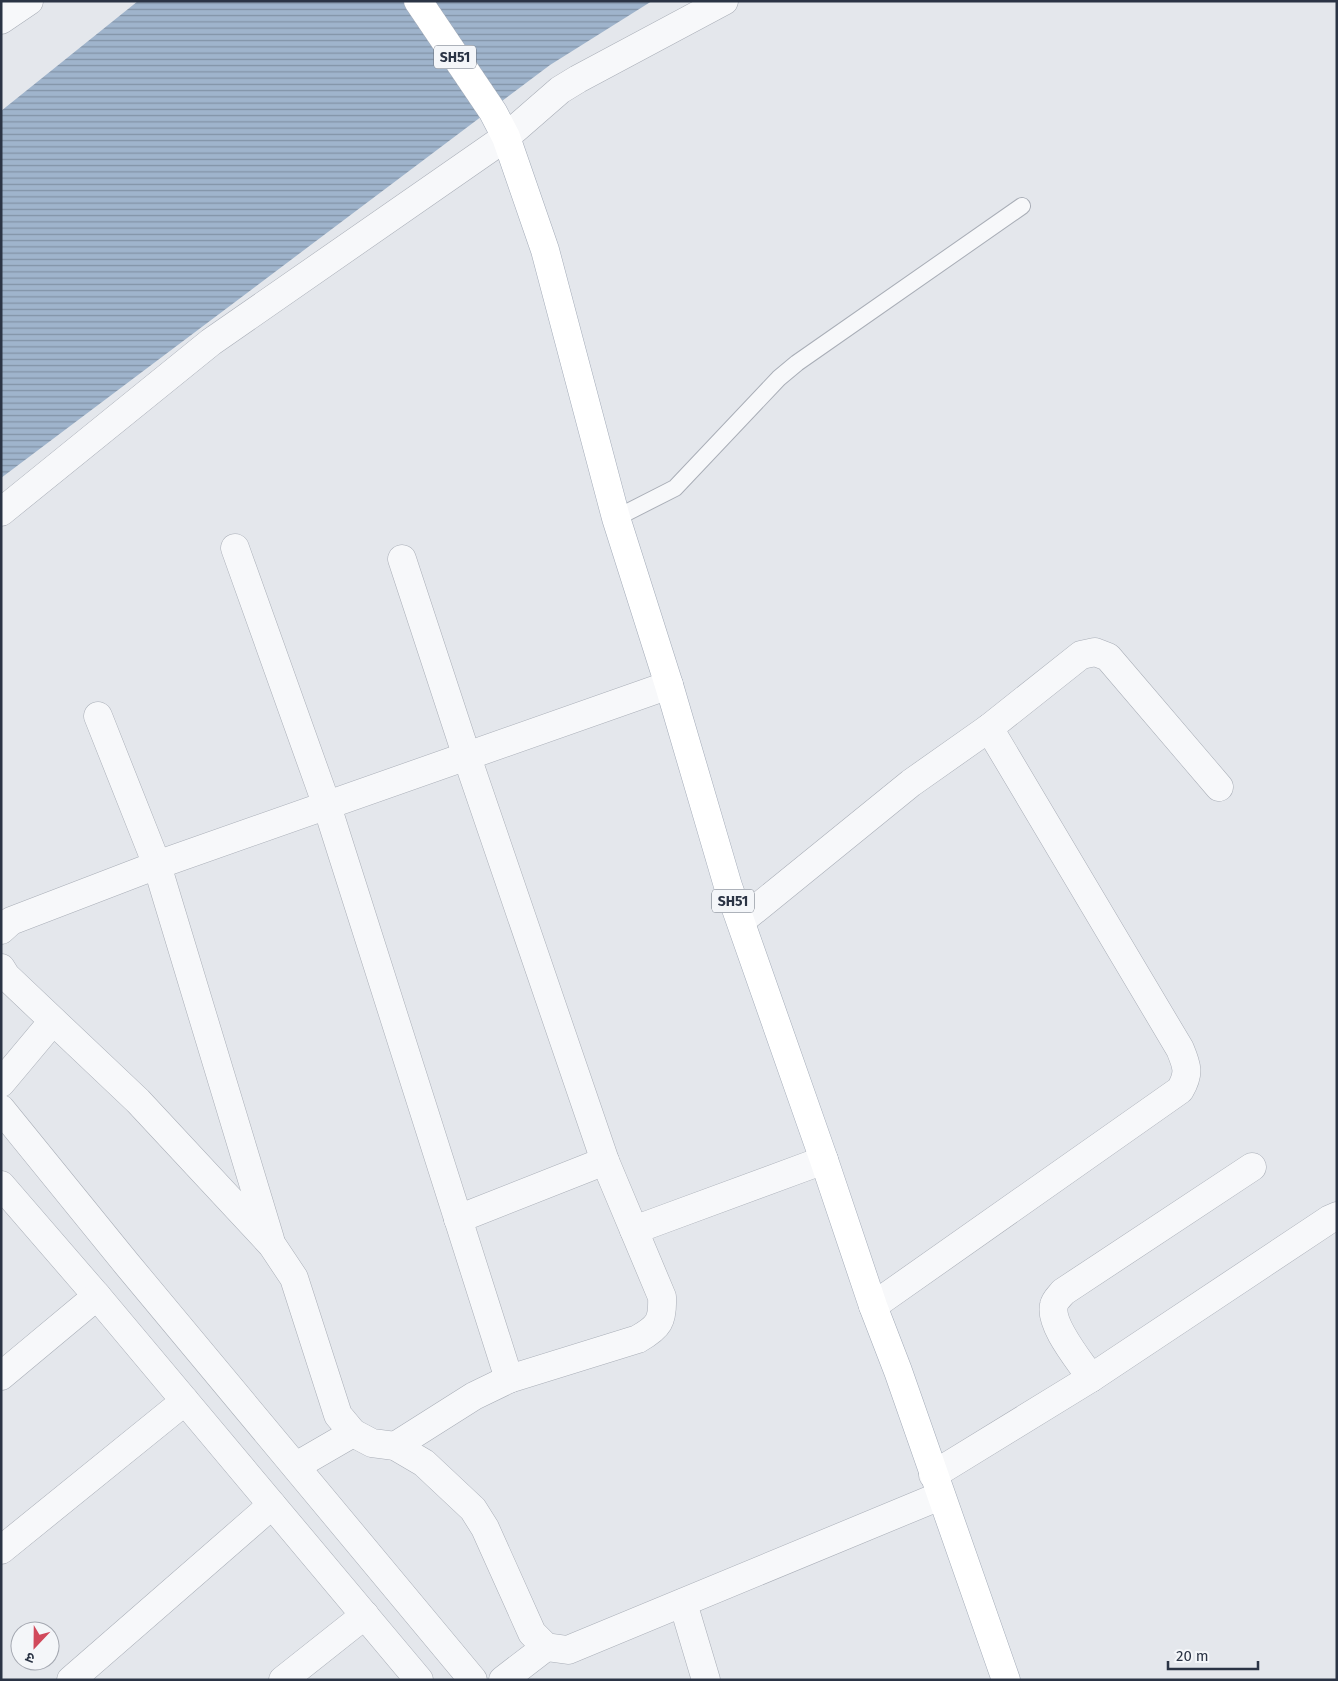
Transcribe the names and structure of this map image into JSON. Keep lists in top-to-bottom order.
{
  "streets": {
    "main road": ["SH51"]
  },
  "scale_bar": "20 m",
  "north": "bottom"
}
